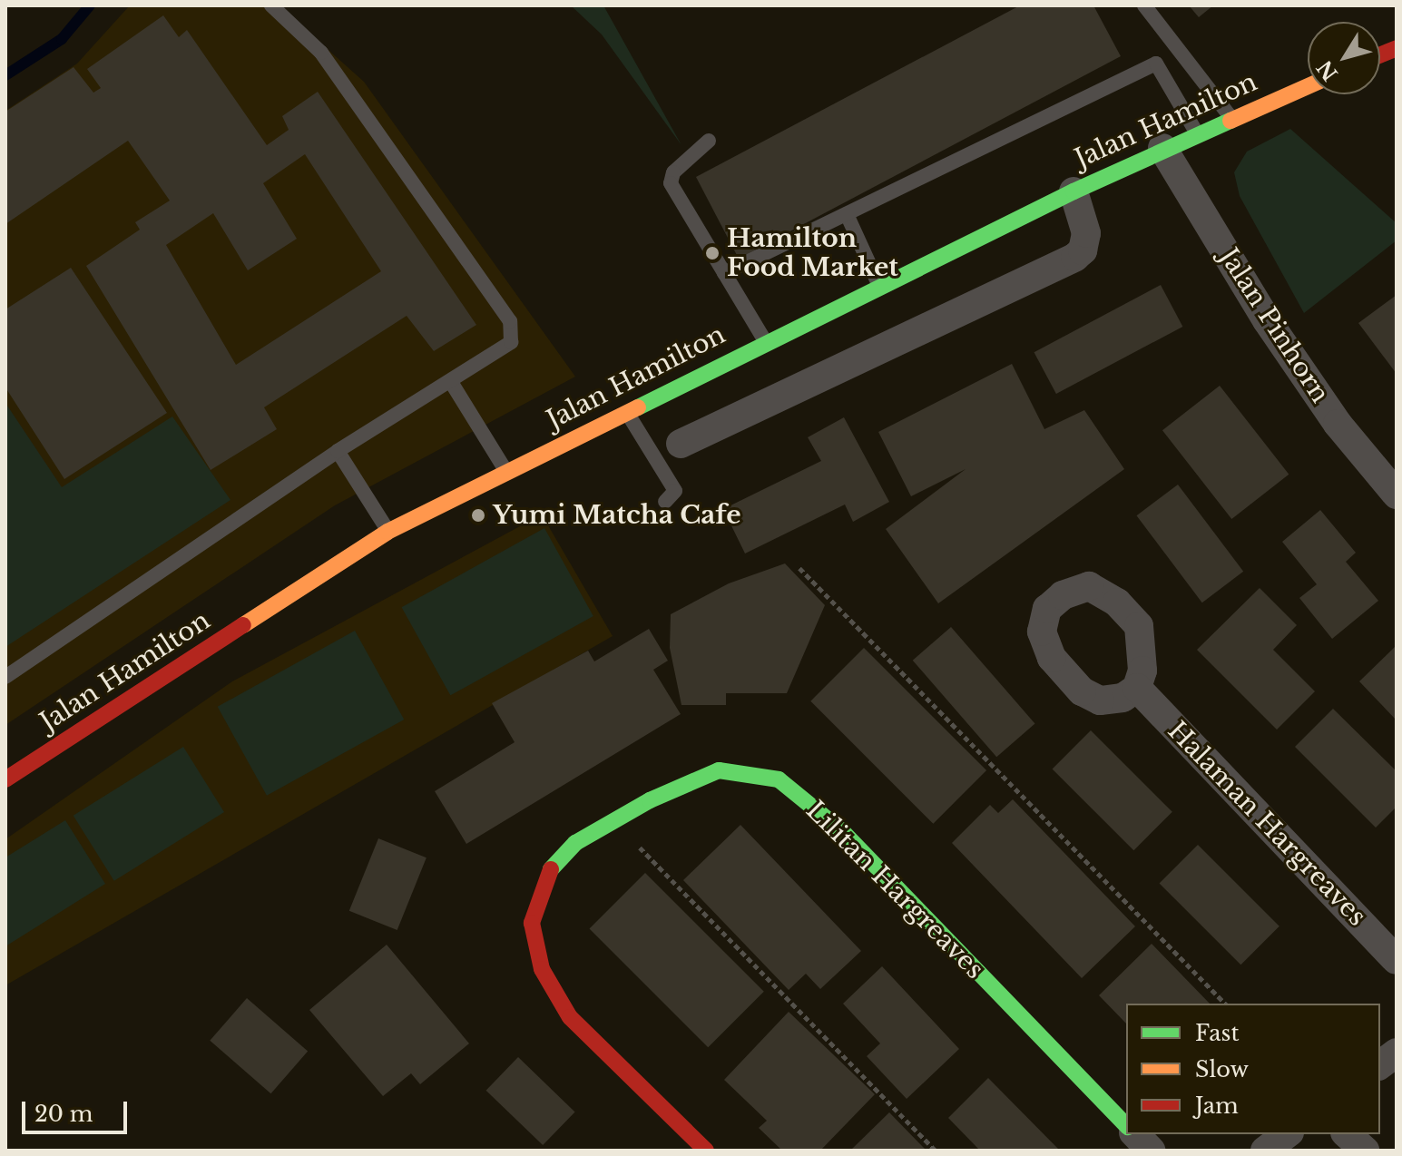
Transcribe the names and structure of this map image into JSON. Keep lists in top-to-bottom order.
{
  "streets": {
    "main road": ["Jalan Hamilton", "Lilitan Hargreaves"],
    "street": ["Jalan Pinhorn", "Halaman Hargreaves"]
  },
  "crossings": [
    ["Jalan Hamilton", "Jalan Pinhorn"]
  ],
  "places": ["Hamilton Food Market", "Yumi Matcha Cafe"],
  "legend": ["Fast", "Slow", "Jam"],
  "scale_bar": "20 m",
  "north": "bottom left"
}
